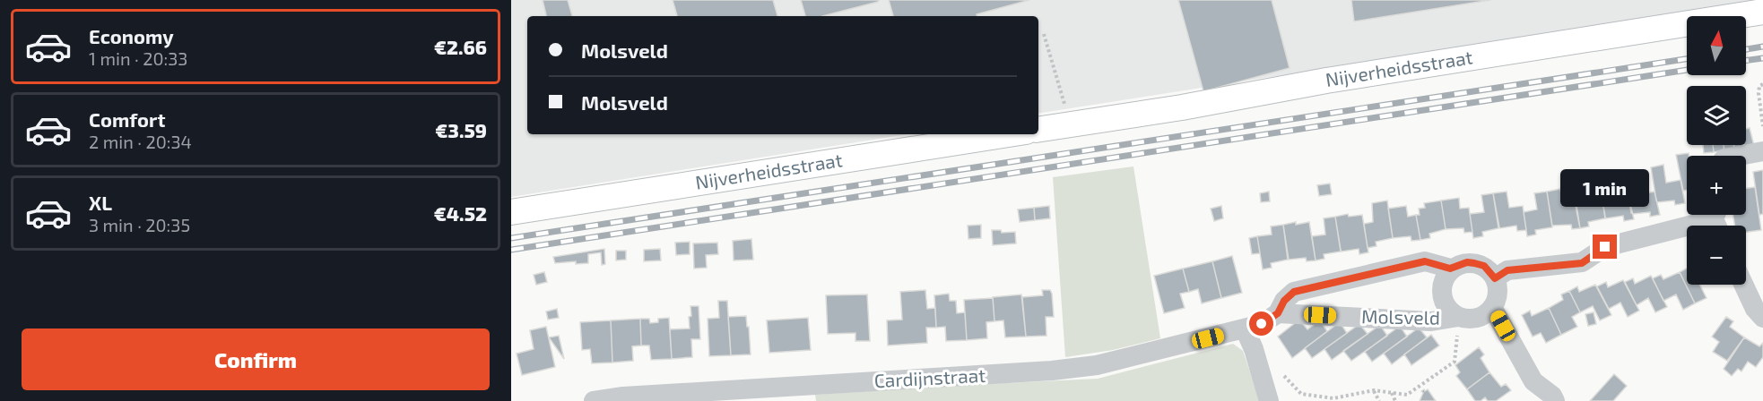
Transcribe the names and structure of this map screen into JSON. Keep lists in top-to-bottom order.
{
  "streets": {
    "main road": ["Nijverheidsstraat"],
    "street": ["Molsveld", "Cardijnstraat"]
  },
  "crossings": [
    ["Molsveld", "Cardijnstraat"]
  ],
  "north": "top",
  "page": {
    "list": [
      {
        "name": "Economy",
        "note": "1 min · 20:33",
        "value": "€2.66"
      },
      {
        "name": "Comfort",
        "note": "2 min · 20:34",
        "value": "€3.59"
      },
      {
        "name": "XL",
        "note": "3 min · 20:35",
        "value": "€4.52"
      }
    ],
    "map_buttons": ["+", "−"],
    "banner": ["Molsveld", "Molsveld"],
    "bubble": "1 min",
    "buttons": "Confirm"
  }
}
